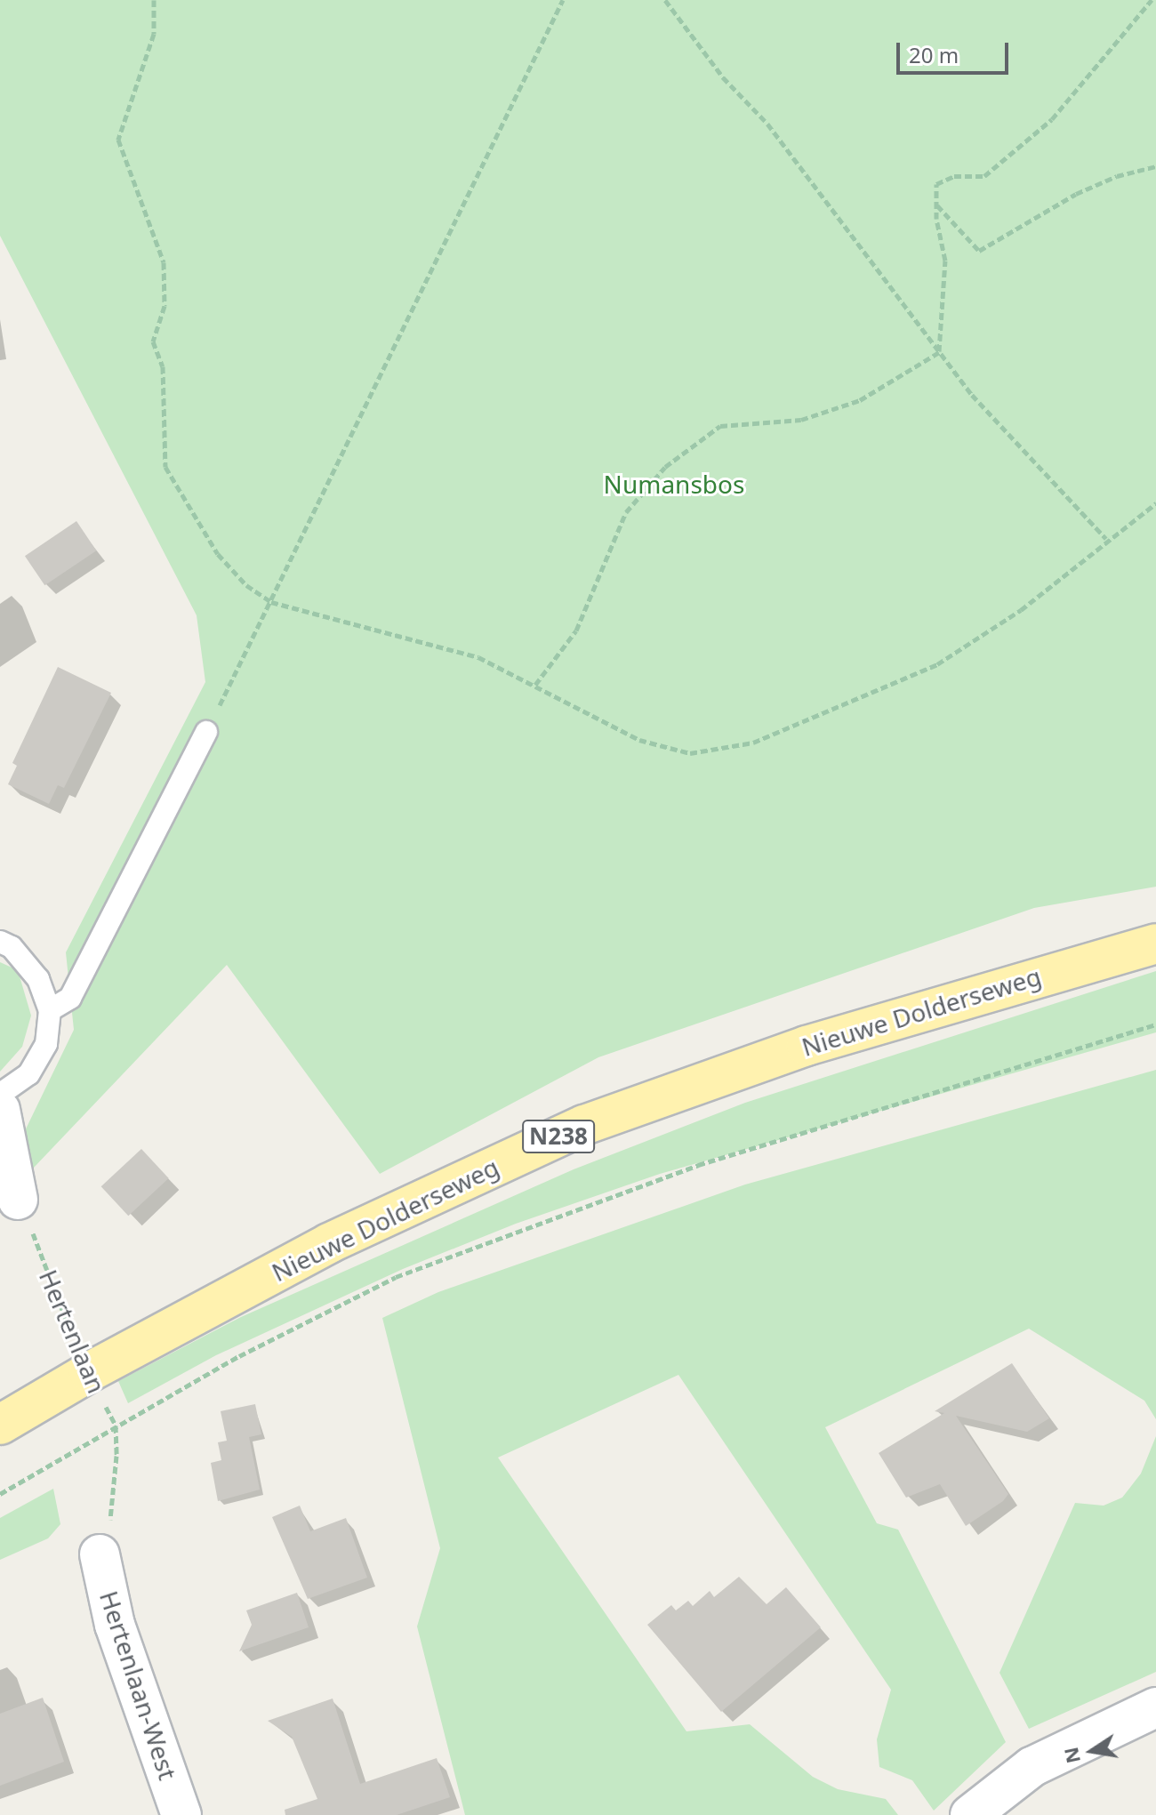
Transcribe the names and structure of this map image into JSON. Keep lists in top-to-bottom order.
{
  "streets": {
    "main road": ["Nieuwe Dolderseweg", "N238"],
    "street": ["Hertenlaan-West"],
    "path": ["Hertenlaan"]
  },
  "crossings": [
    ["Nieuwe Dolderseweg", "Hertenlaan"]
  ],
  "parks": ["Numansbos"],
  "scale_bar": "20 m",
  "north": "left"
}
